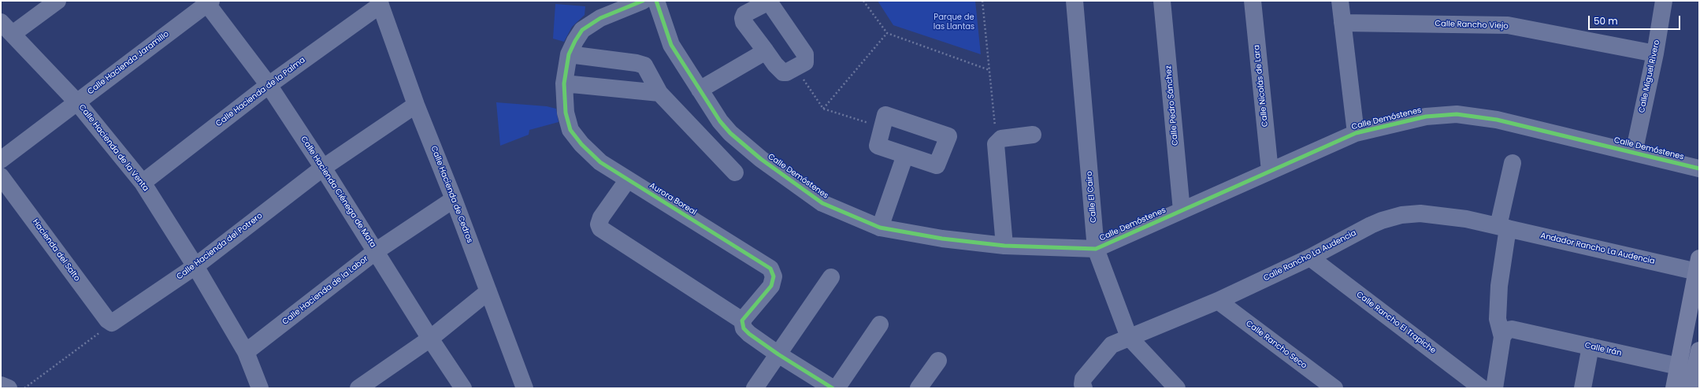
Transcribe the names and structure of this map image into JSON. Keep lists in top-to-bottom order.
{
  "streets": {
    "street": [
      "Calle Rancho Viejo",
      "Calle Hacienda Jaramillo",
      "Calle Miguel Rivero",
      "Calle Nicolás de Lara",
      "Calle Hacienda de la Palma",
      "Calle Pedro Sánchez",
      "Calle Demóstenes",
      "Calle Hacienda de la Venta",
      "Calle Hacienda Ciénega de Mata",
      "Calle Hacienda de Cedros",
      "Calle El Cairo",
      "Aurora Boreal",
      "Calle Hacienda del Potrero",
      "Andador Rancho La Audencia",
      "Hacienda del Salto",
      "Calle Rancho La Audencia",
      "Calle Hacienda de la Labor",
      "Calle Rancho El Trapiche",
      "Calle Rancho Seco",
      "Calle Irán"
    ]
  },
  "crossings": [
    ["Calle Rancho Viejo", "Calle Miguel Rivero"],
    ["Calle Hacienda Jaramillo", "Calle Hacienda de la Venta"],
    ["Calle Hacienda Jaramillo", "Calle Hacienda Ciénega de Mata"],
    ["Calle Miguel Rivero", "Calle Demóstenes"],
    ["Calle Nicolás de Lara", "Calle Demóstenes"],
    ["Calle Hacienda de la Palma", "Calle Hacienda de la Venta"],
    ["Calle Hacienda de la Palma", "Calle Hacienda Ciénega de Mata"],
    ["Calle Hacienda de la Palma", "Calle Hacienda de Cedros"],
    ["Calle Pedro Sánchez", "Calle Demóstenes"],
    ["Calle Demóstenes", "Calle El Cairo"],
    ["Calle Hacienda de la Venta", "Calle Hacienda del Potrero"],
    ["Calle Hacienda de la Venta", "Calle Hacienda de la Labor"],
    ["Calle Hacienda Ciénega de Mata", "Calle Hacienda del Potrero"],
    ["Calle Hacienda Ciénega de Mata", "Calle Hacienda de la Labor"],
    ["Calle Hacienda de Cedros", "Calle Hacienda del Potrero"],
    ["Calle Hacienda de Cedros", "Calle Hacienda de la Labor"],
    ["Calle El Cairo", "Calle Rancho La Audencia"],
    ["Calle Hacienda del Potrero", "Hacienda del Salto"],
    ["Andador Rancho La Audencia", "Calle Rancho La Audencia"],
    ["Calle Rancho La Audencia", "Calle Rancho El Trapiche"],
    ["Calle Rancho La Audencia", "Calle Rancho Seco"]
  ],
  "parks": ["Parque de las Llantas"],
  "scale_bar": "50 m"
}
